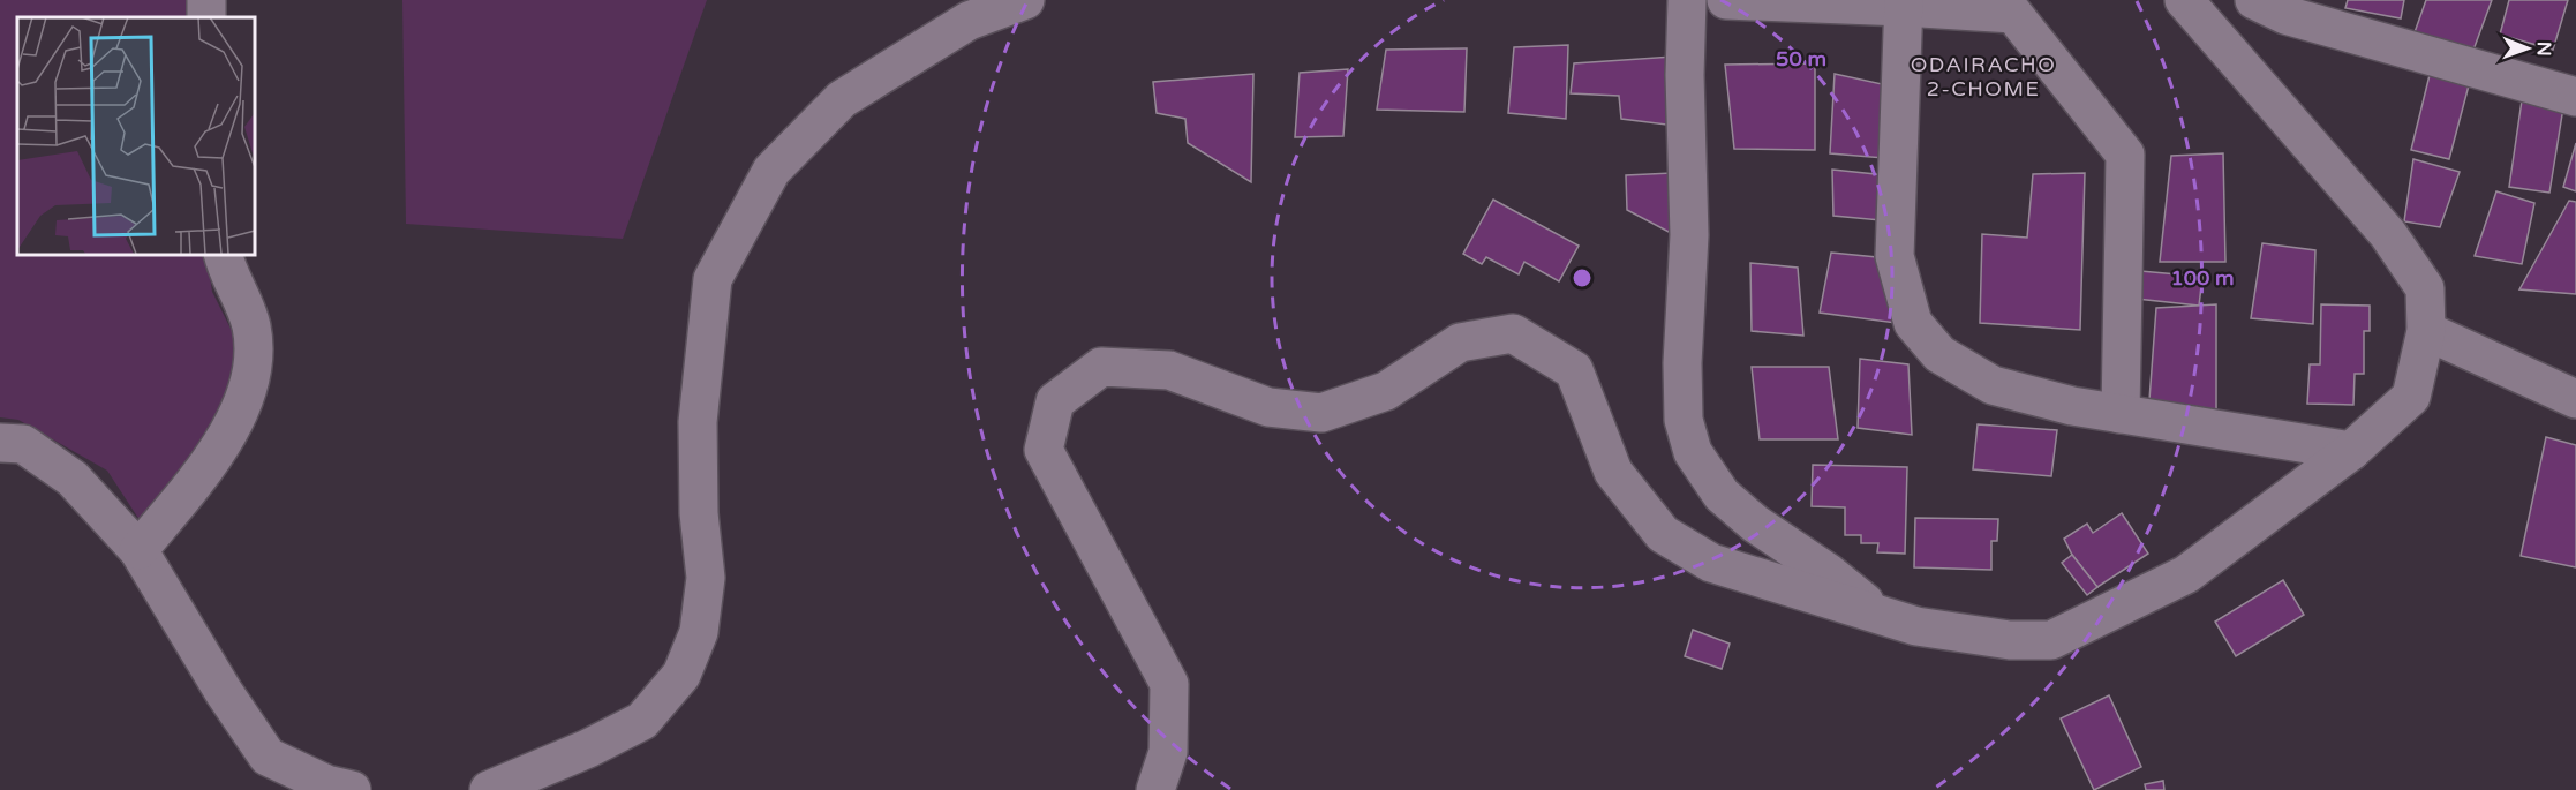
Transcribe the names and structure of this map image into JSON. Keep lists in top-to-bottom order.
{
  "districts": ["ODAIRACHO 2-CHOME"],
  "north": "right",
  "rings": ["50 m", "100 m"]
}
